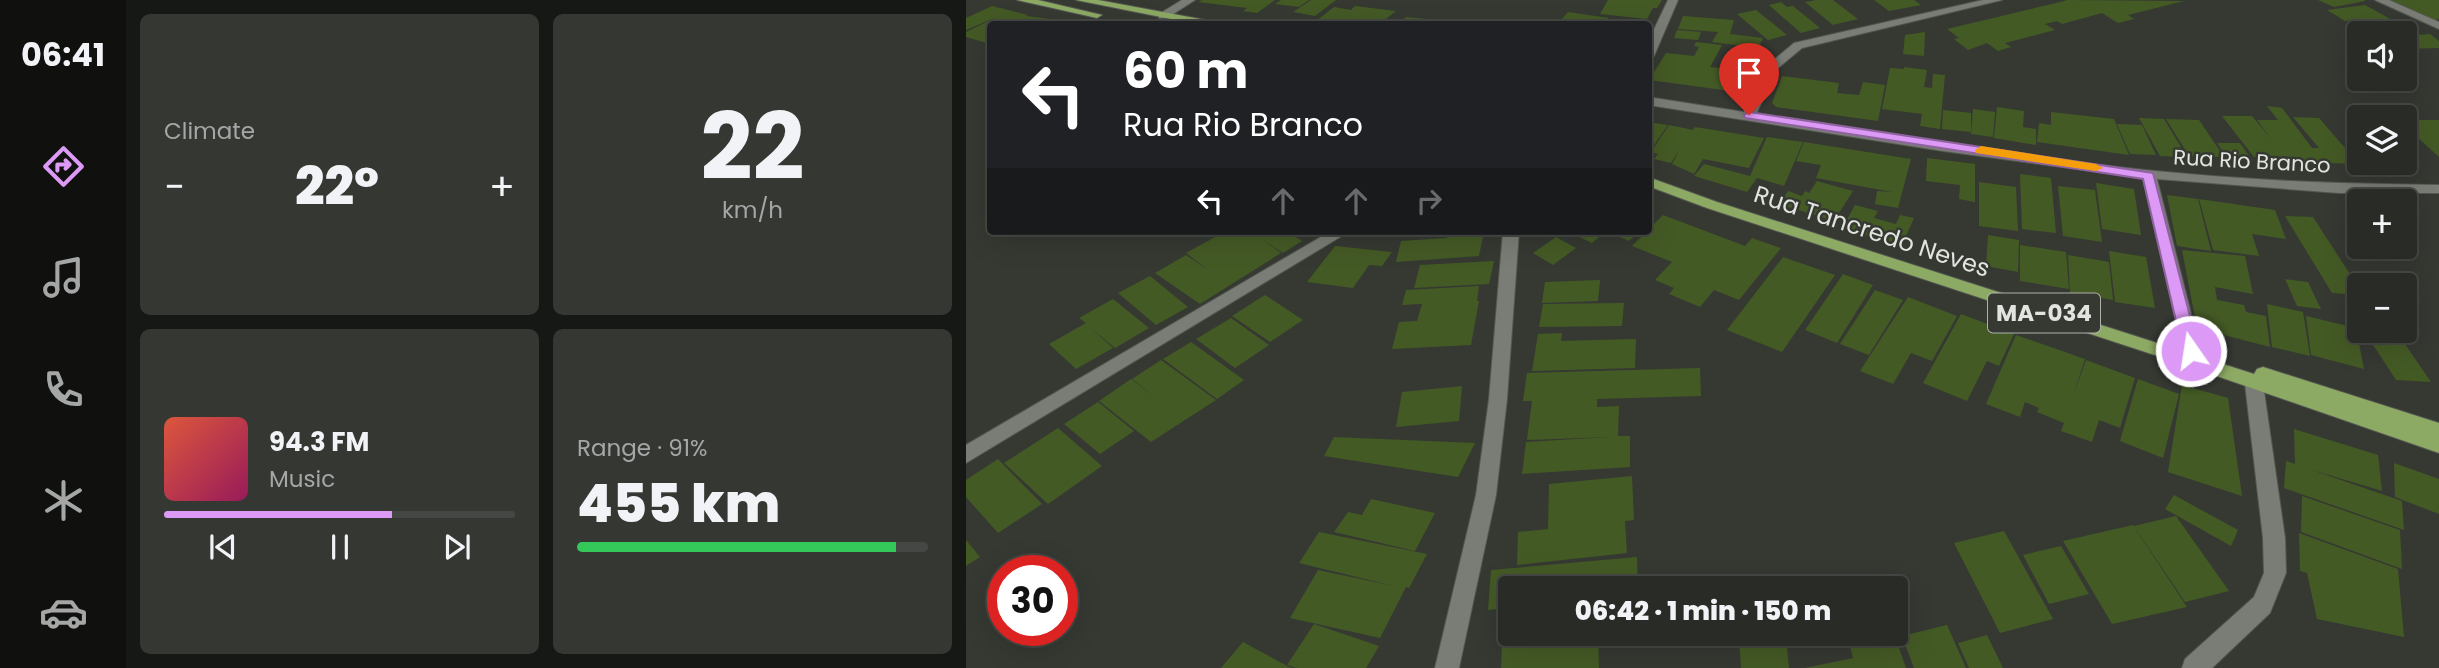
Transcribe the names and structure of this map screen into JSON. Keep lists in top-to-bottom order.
{
  "streets": {
    "main road": ["Rua Tancredo Neves", "MA-034"],
    "street": ["Rua Rio Branco"]
  },
  "page": {
    "tabs": "06:41",
    "tile": [
      "Climate",
      ["22", "km/h"],
      ["Range · 91%", "455 km"]
    ],
    "map_buttons": ["+", "−"],
    "turn": ["60 m", "Rua Rio Branco"],
    "heat": ["−", "22°", "+"],
    "song": ["94.3 FM", "Music"],
    "limit": "30",
    "trip": "06:42 · 1 min · 150 m"
  }
}
